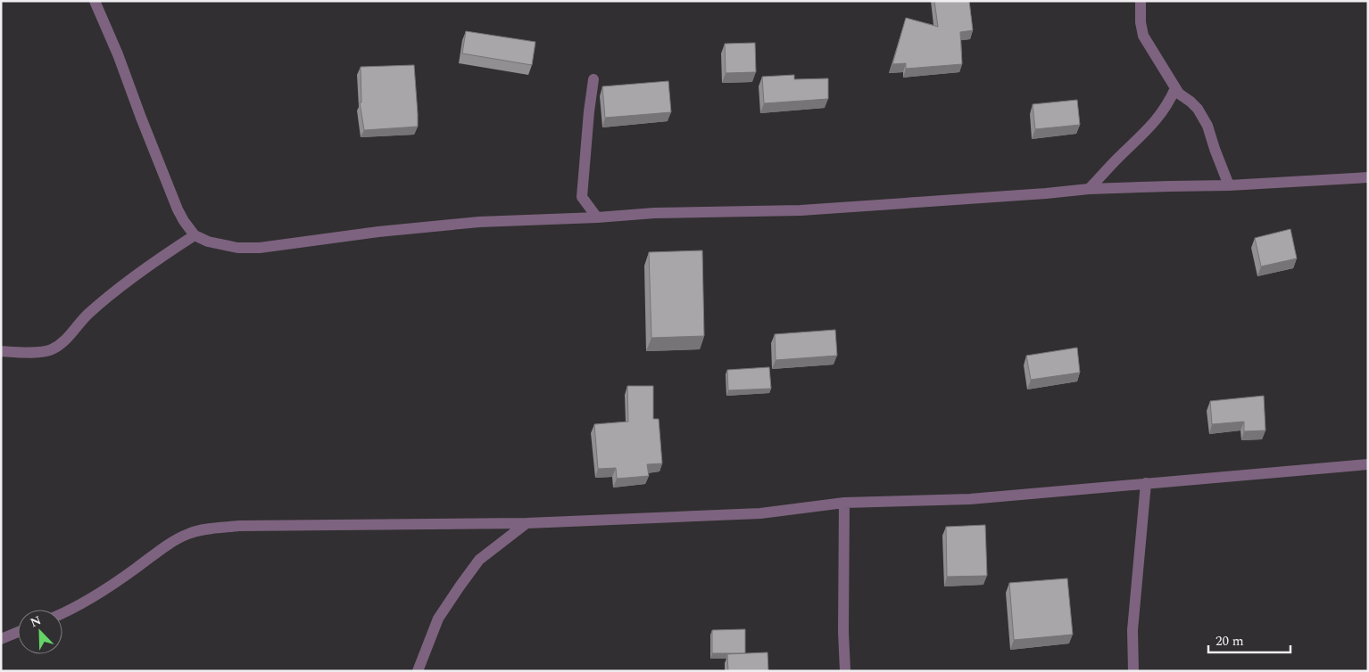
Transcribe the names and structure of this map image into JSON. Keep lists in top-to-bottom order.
{
  "scale_bar": "20 m",
  "north": "top left"
}
